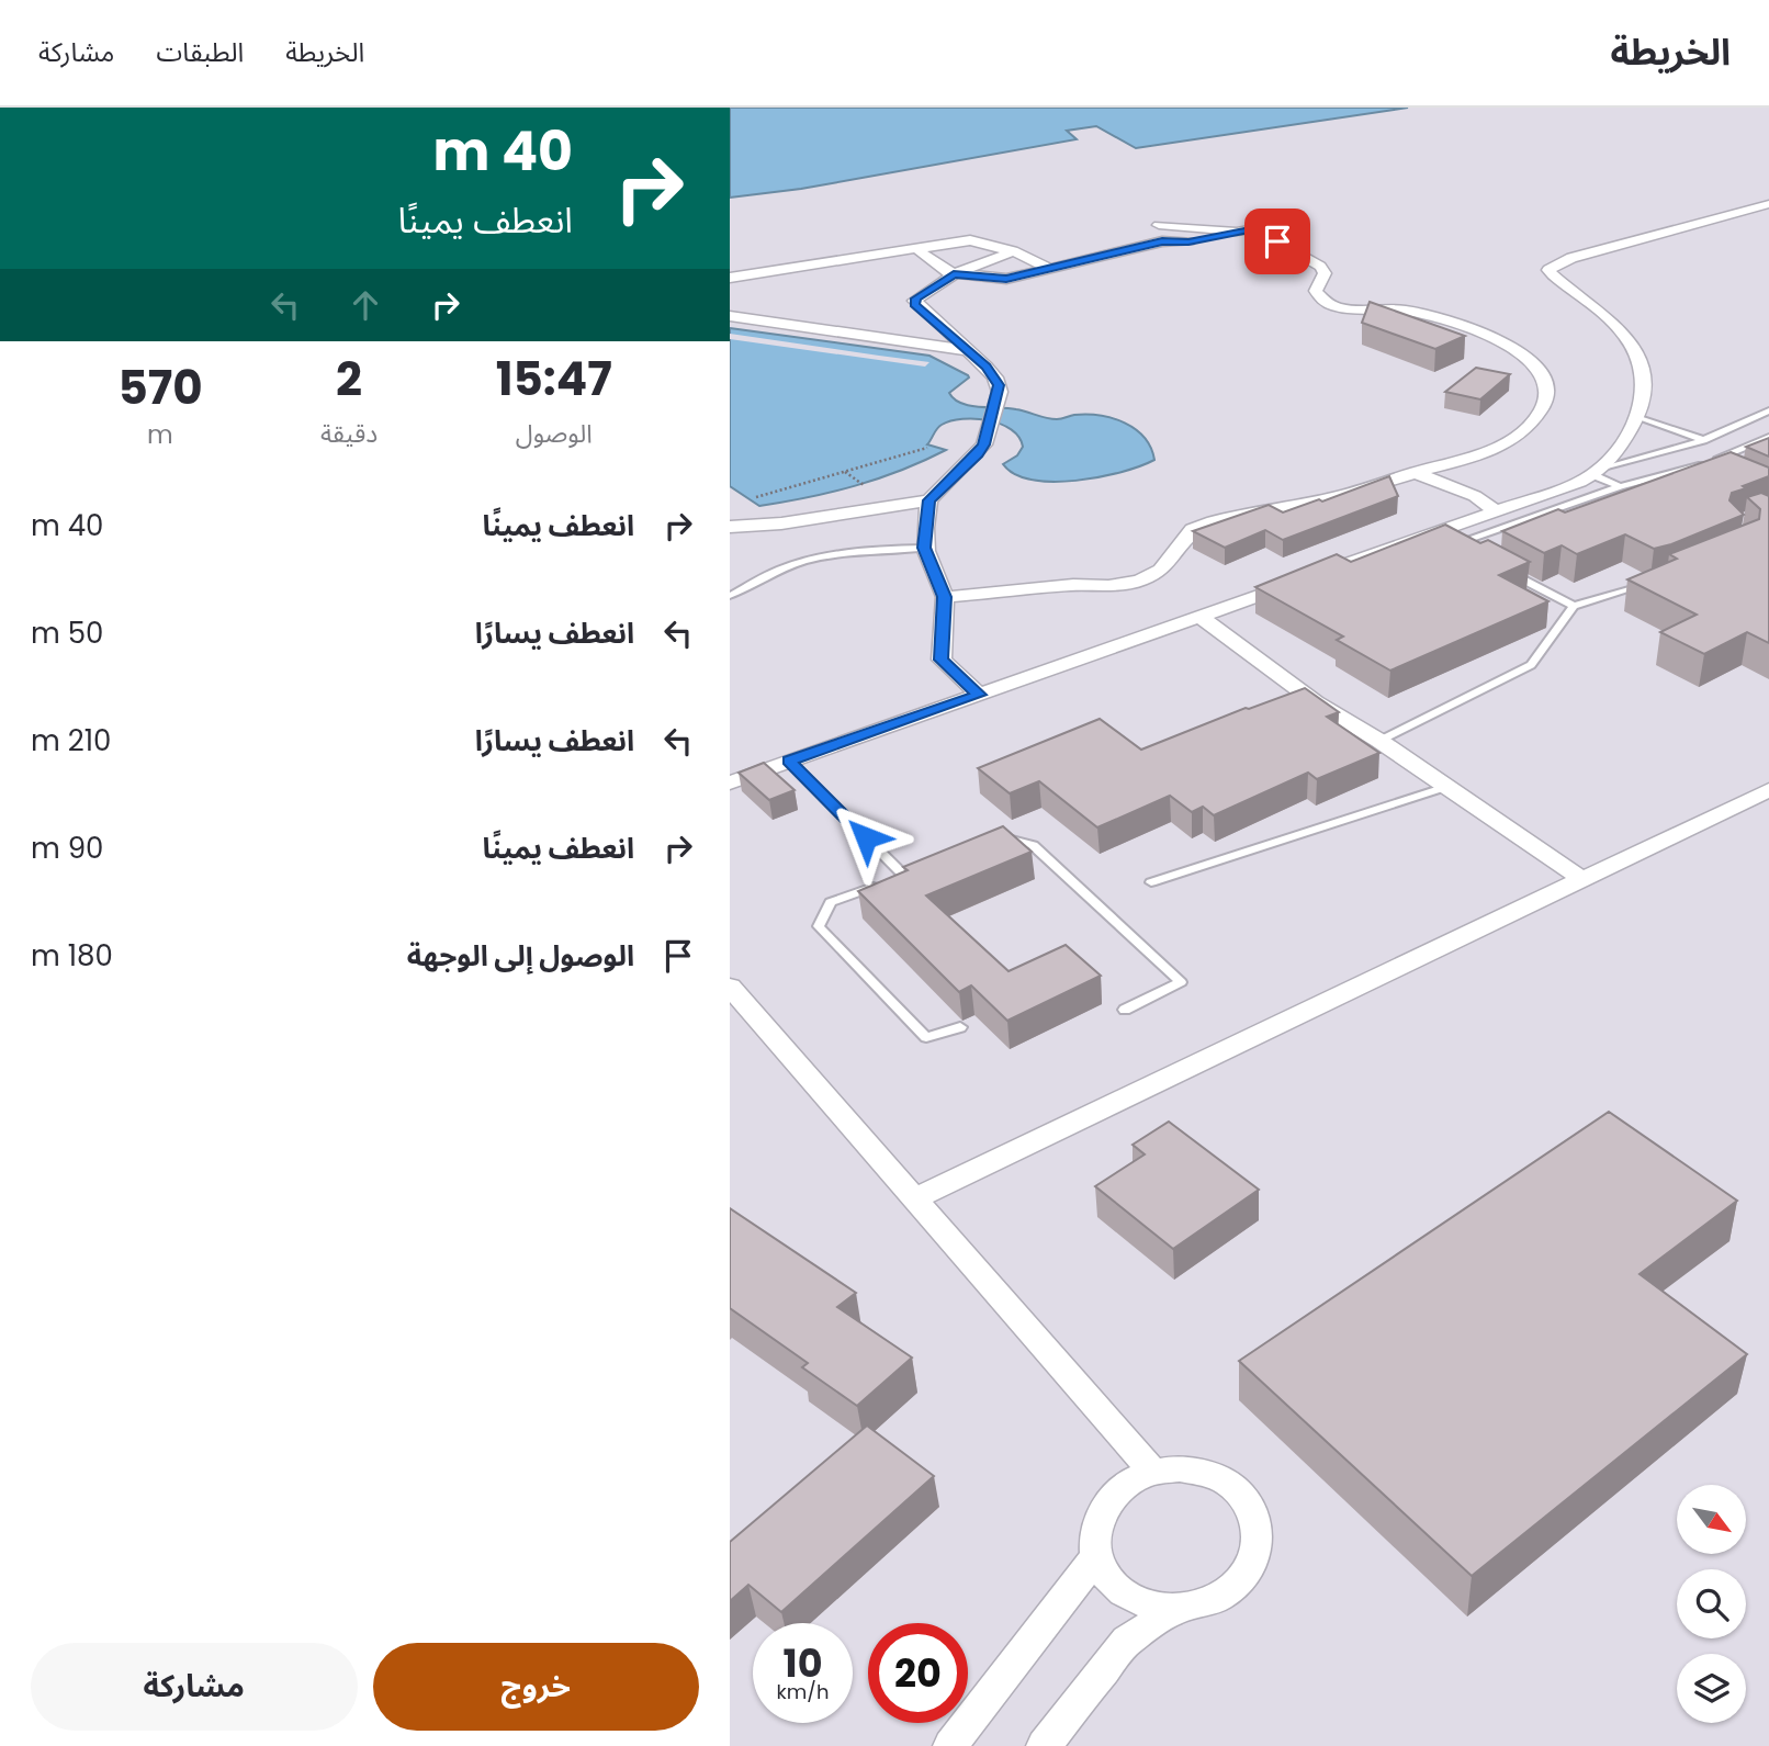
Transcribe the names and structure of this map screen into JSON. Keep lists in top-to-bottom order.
{
  "north": "bottom right",
  "page": {
    "header": "الخريطة",
    "nav": ["الخريطة", "الطبقات", "مشاركة"],
    "turn": ["40 m", "انعطف يمينًا"],
    "eta": [
      "15:47",
      "الوصول",
      "2",
      "دقيقة",
      "570",
      "m"
    ],
    "list": [
      {
        "name": "انعطف يمينًا",
        "value": "40 m"
      },
      {
        "name": "انعطف يسارًا",
        "value": "50 m"
      },
      {
        "name": "انعطف يسارًا",
        "value": "210 m"
      },
      {
        "name": "انعطف يمينًا",
        "value": "90 m"
      },
      {
        "name": "الوصول إلى الوجهة",
        "value": "180 m"
      }
    ],
    "speed": "10 km/h",
    "limit": "20",
    "buttons": ["خروج", "مشاركة"]
  }
}
